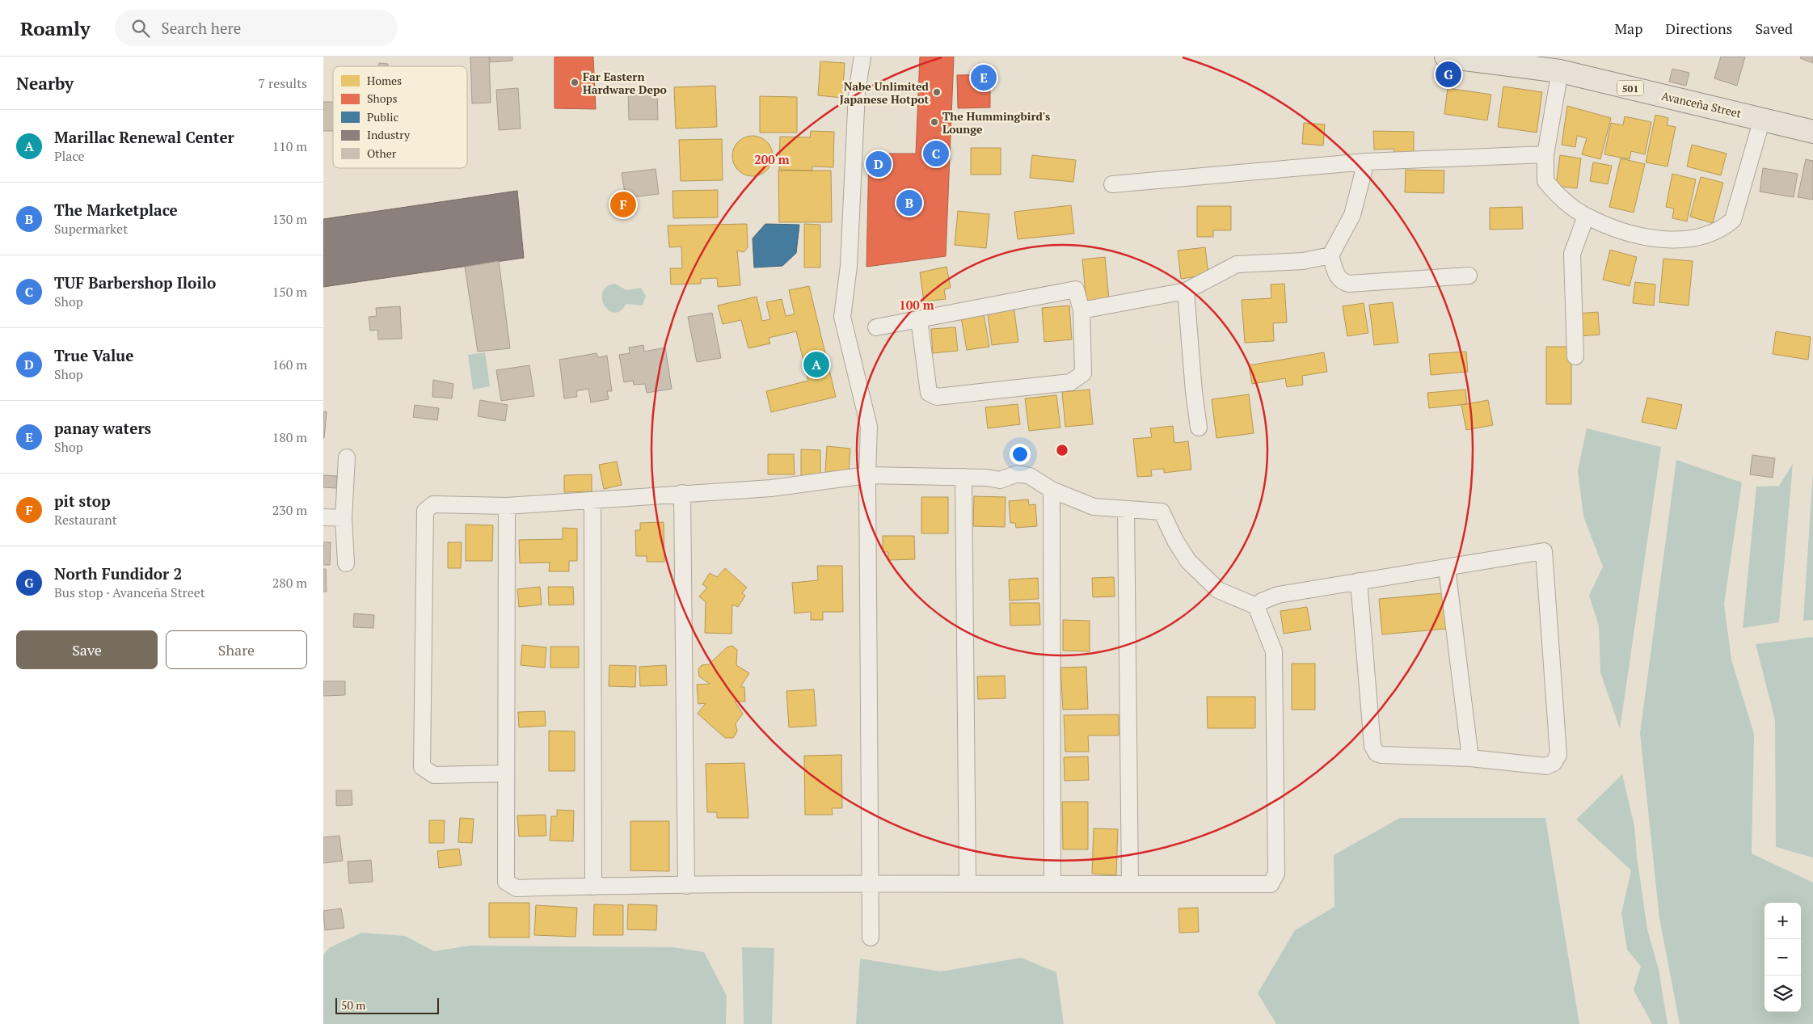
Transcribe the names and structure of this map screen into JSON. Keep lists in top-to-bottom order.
{
  "streets": {
    "main road": ["501", "Avanceña Street"]
  },
  "places": ["Far Eastern Hardware Depo", "Nabe Unlimited Japanese Hotpot", "The Hummingbird's Lounge"],
  "legend": [
    "Homes",
    "Shops",
    "Public",
    "Industry",
    "Other"
  ],
  "scale_bar": "50 m",
  "page": {
    "header": "Roamly",
    "search": "Search here",
    "nav": ["Map", "Directions", "Saved"],
    "heading": ["Nearby", "7 results"],
    "pins": [
      "G",
      "E",
      "C",
      "D",
      "B",
      "F",
      "A"
    ],
    "list": [
      {
        "mark": "A",
        "name": "Marillac Renewal Center",
        "note": "Place",
        "value": "110 m"
      },
      {
        "mark": "B",
        "name": "The Marketplace",
        "note": "Supermarket",
        "value": "130 m"
      },
      {
        "mark": "C",
        "name": "TUF Barbershop Iloilo",
        "note": "Shop",
        "value": "150 m"
      },
      {
        "mark": "D",
        "name": "True Value",
        "note": "Shop",
        "value": "160 m"
      },
      {
        "mark": "E",
        "name": "panay waters",
        "note": "Shop",
        "value": "180 m"
      },
      {
        "mark": "F",
        "name": "pit stop",
        "note": "Restaurant",
        "value": "230 m"
      },
      {
        "mark": "G",
        "name": "North Fundidor 2",
        "note": "Bus stop · Avanceña Street",
        "value": "280 m"
      }
    ],
    "buttons": ["Save", "Share"],
    "map_buttons": ["+", "−"],
    "scale": "50 m"
  },
  "rings": ["200 m", "100 m"]
}
